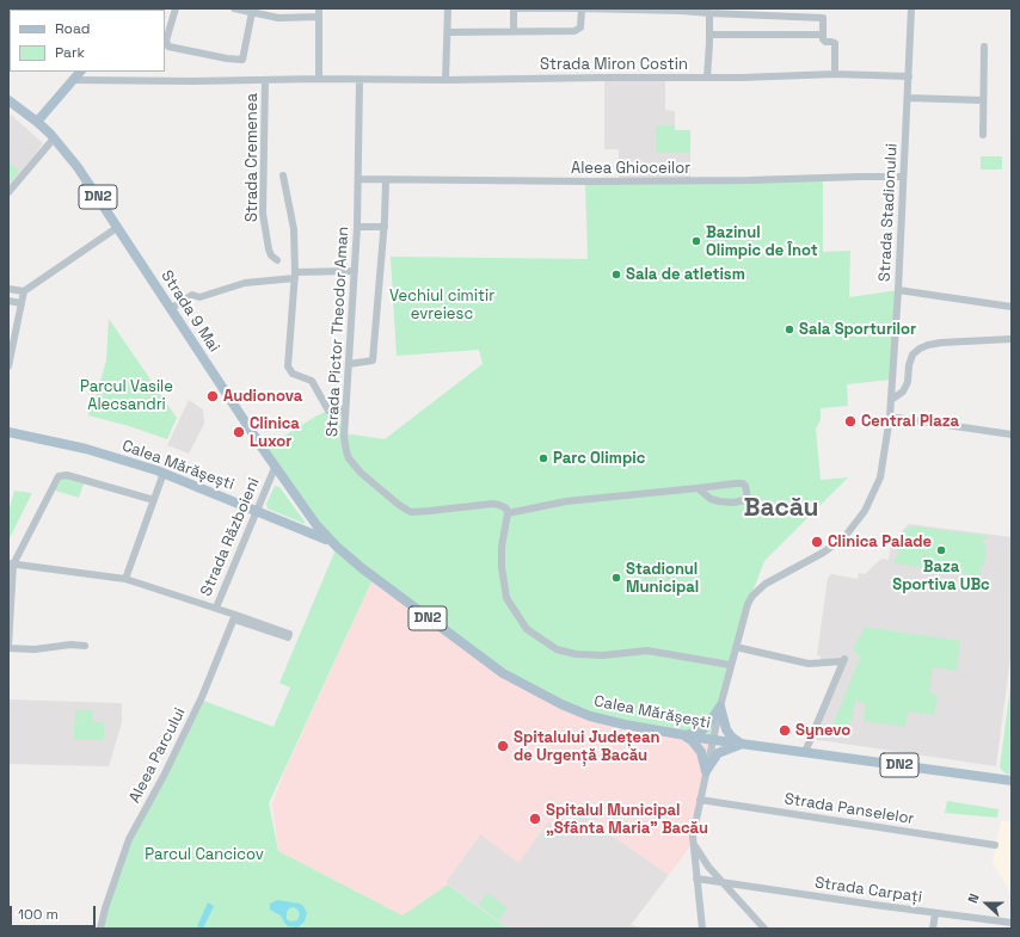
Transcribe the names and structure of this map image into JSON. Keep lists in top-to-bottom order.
{
  "streets": {
    "main road": ["DN2", "Strada 9 Mai", "Calea Mărășești"],
    "street": [
      "Strada Miron Costin",
      "Strada Cremenea",
      "Aleea Ghioceilor",
      "Strada Stadionului",
      "Strada Pictor Theodor Aman",
      "Strada Războieni",
      "Aleea Parcului",
      "Strada Panselelor",
      "Strada Carpați"
    ]
  },
  "crossings": [
    ["Strada Miron Costin", "Strada Cremenea"],
    ["Strada Miron Costin", "Strada Stadionului"],
    ["Strada Miron Costin", "Strada Pictor Theodor Aman"],
    ["Aleea Ghioceilor", "Strada Stadionului"],
    ["Aleea Ghioceilor", "Strada Pictor Theodor Aman"],
    ["Strada Stadionului", "Calea Mărășești"],
    ["Strada Stadionului", "Strada Panselelor"],
    ["Strada Stadionului", "Strada Carpați"],
    ["Strada 9 Mai", "Calea Mărășești"],
    ["Strada 9 Mai", "Strada Războieni"],
    ["Calea Mărășești", "Strada Războieni"]
  ],
  "districts": ["Bacău"],
  "parks": ["Vechiul cimitir evreiesc", "Parcul Vasile Alecsandri", "Parcul Cancicov"],
  "places": [
    "Bazinul Olimpic de Înot",
    "Sala de atletism",
    "Sala Sporturilor",
    "Audionova",
    "Central Plaza",
    "Clinica Luxor",
    "Parc Olimpic",
    "Clinica Palade",
    "Baza Sportiva UBc",
    "Stadionul Municipal",
    "Synevo",
    "Spitalului Județean de Urgență Bacău",
    "Spitalul Municipal „Sfânta Maria” Bacău"
  ],
  "legend": ["Road", "Park"],
  "scale_bar": "100 m",
  "north": "left"
}
